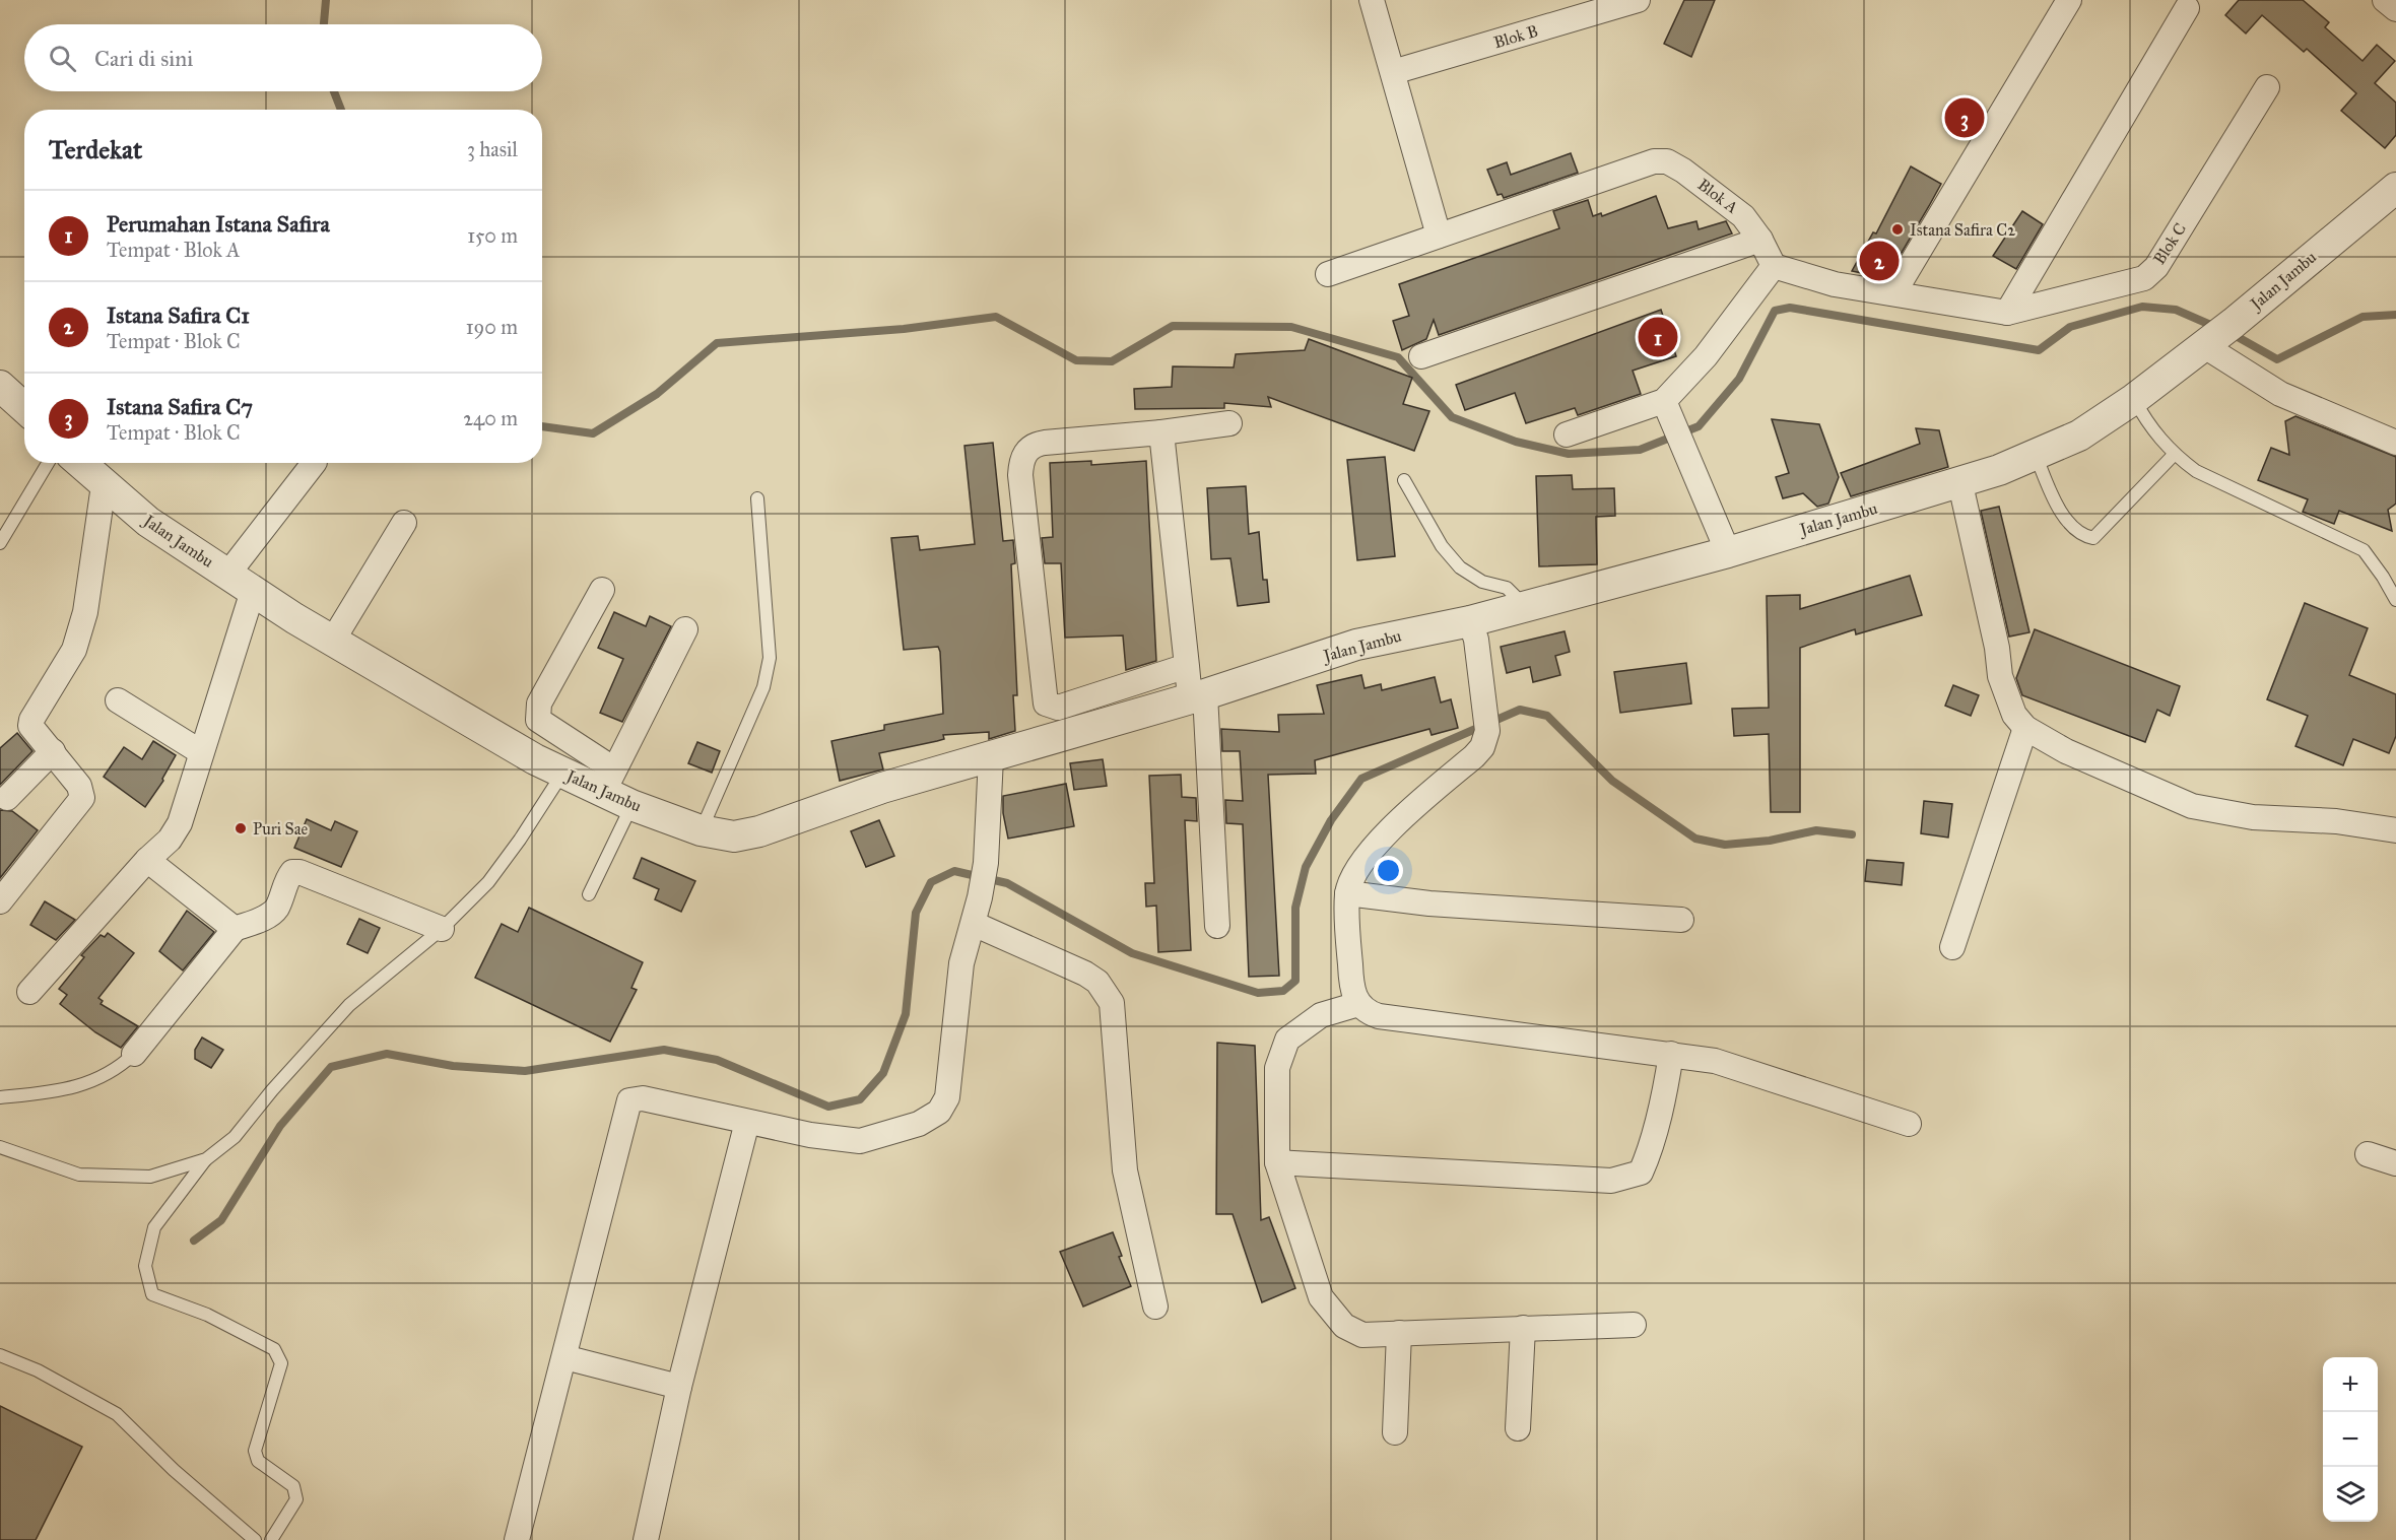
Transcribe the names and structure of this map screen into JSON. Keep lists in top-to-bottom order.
{
  "streets": {
    "street": [
      "Blok B",
      "Blok A",
      "Blok C",
      "Jalan Jambu"
    ]
  },
  "places": ["Istana Safira C2", "Puri Sae"],
  "page": {
    "search": "Cari di sini",
    "pins": ["3", "2", "1"],
    "heading": ["Terdekat", "3 hasil"],
    "list": [
      {
        "mark": "1",
        "name": "Perumahan Istana Safira",
        "note": "Tempat · Blok A",
        "value": "150 m"
      },
      {
        "mark": "2",
        "name": "Istana Safira C1",
        "note": "Tempat · Blok C",
        "value": "190 m"
      },
      {
        "mark": "3",
        "name": "Istana Safira C7",
        "note": "Tempat · Blok C",
        "value": "240 m"
      }
    ],
    "map_buttons": ["+", "−"]
  }
}
